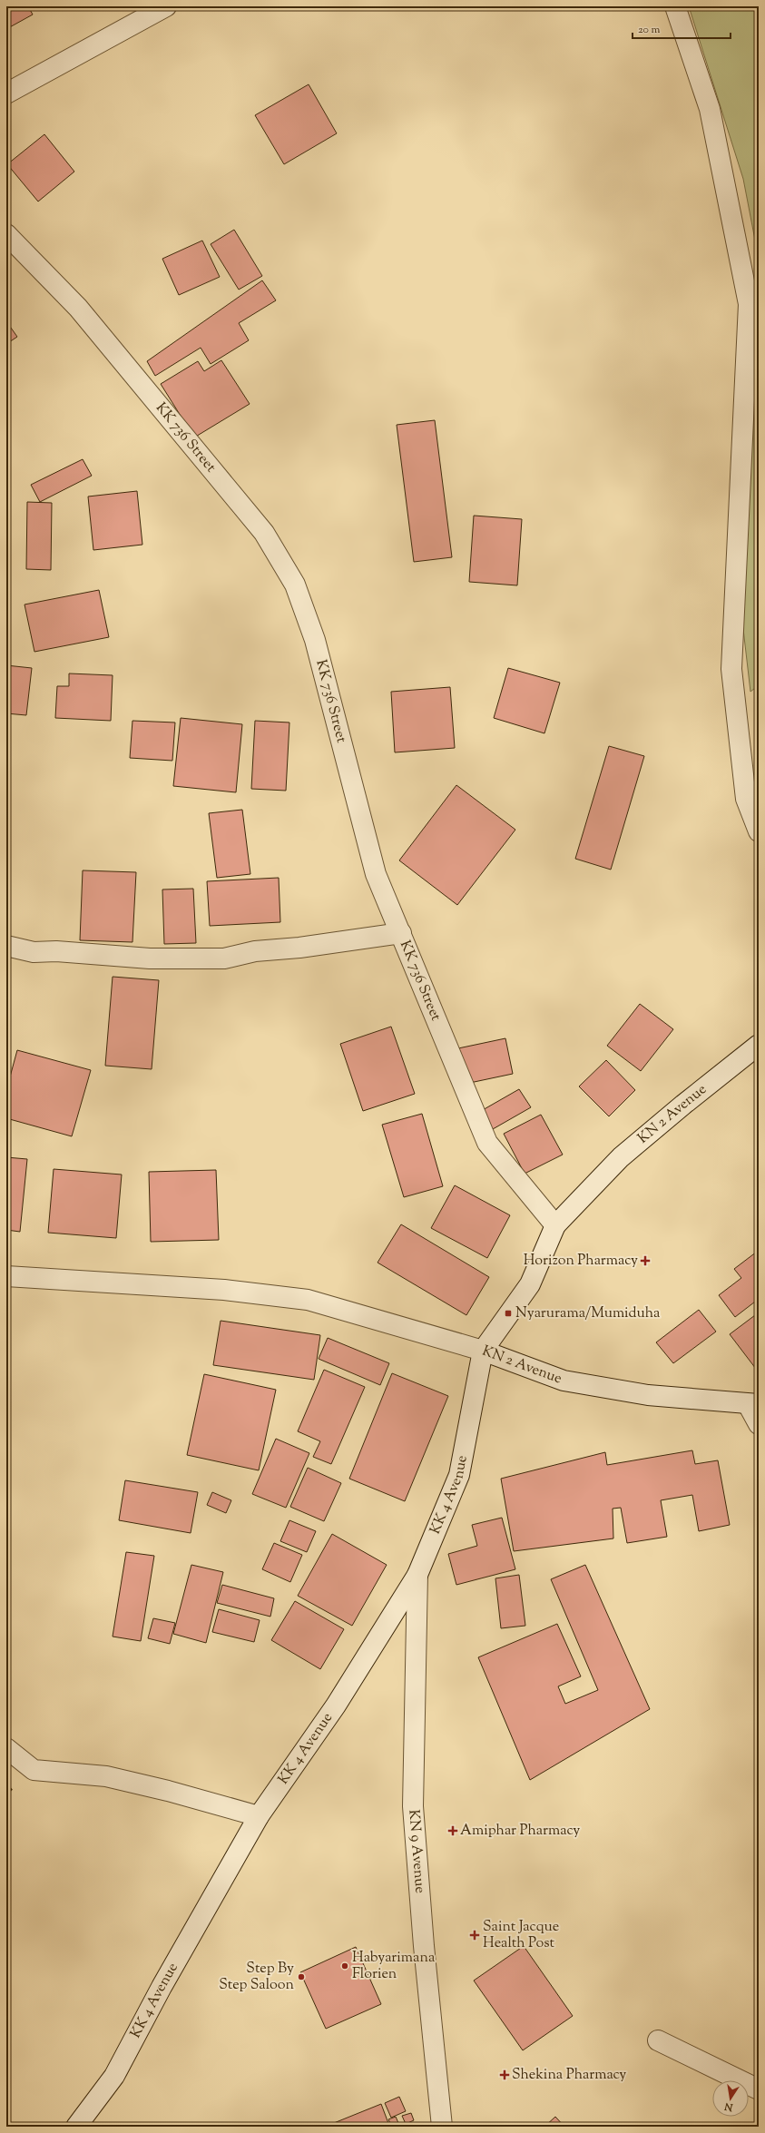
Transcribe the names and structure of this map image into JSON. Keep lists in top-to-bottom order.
{
  "streets": {
    "street": [
      "KK 736 Street",
      "KN 2 Avenue",
      "KK 4 Avenue",
      "KN 9 Avenue"
    ]
  },
  "crossings": [
    ["KK 736 Street", "KN 2 Avenue"],
    ["KN 2 Avenue", "KK 4 Avenue"],
    ["KK 4 Avenue", "KN 9 Avenue"]
  ],
  "places": {
    "health": [
      "Horizon Pharmacy",
      "Amiphar Pharmacy",
      "Saint Jacque Health Post",
      "Shekina Pharmacy"
    ],
    "transit": ["Nyarurama/Mumiduha"],
    "other": ["Habyarimana Florien", "Step By Step Saloon"]
  },
  "scale_bar": "20 m",
  "north": "bottom"
}
